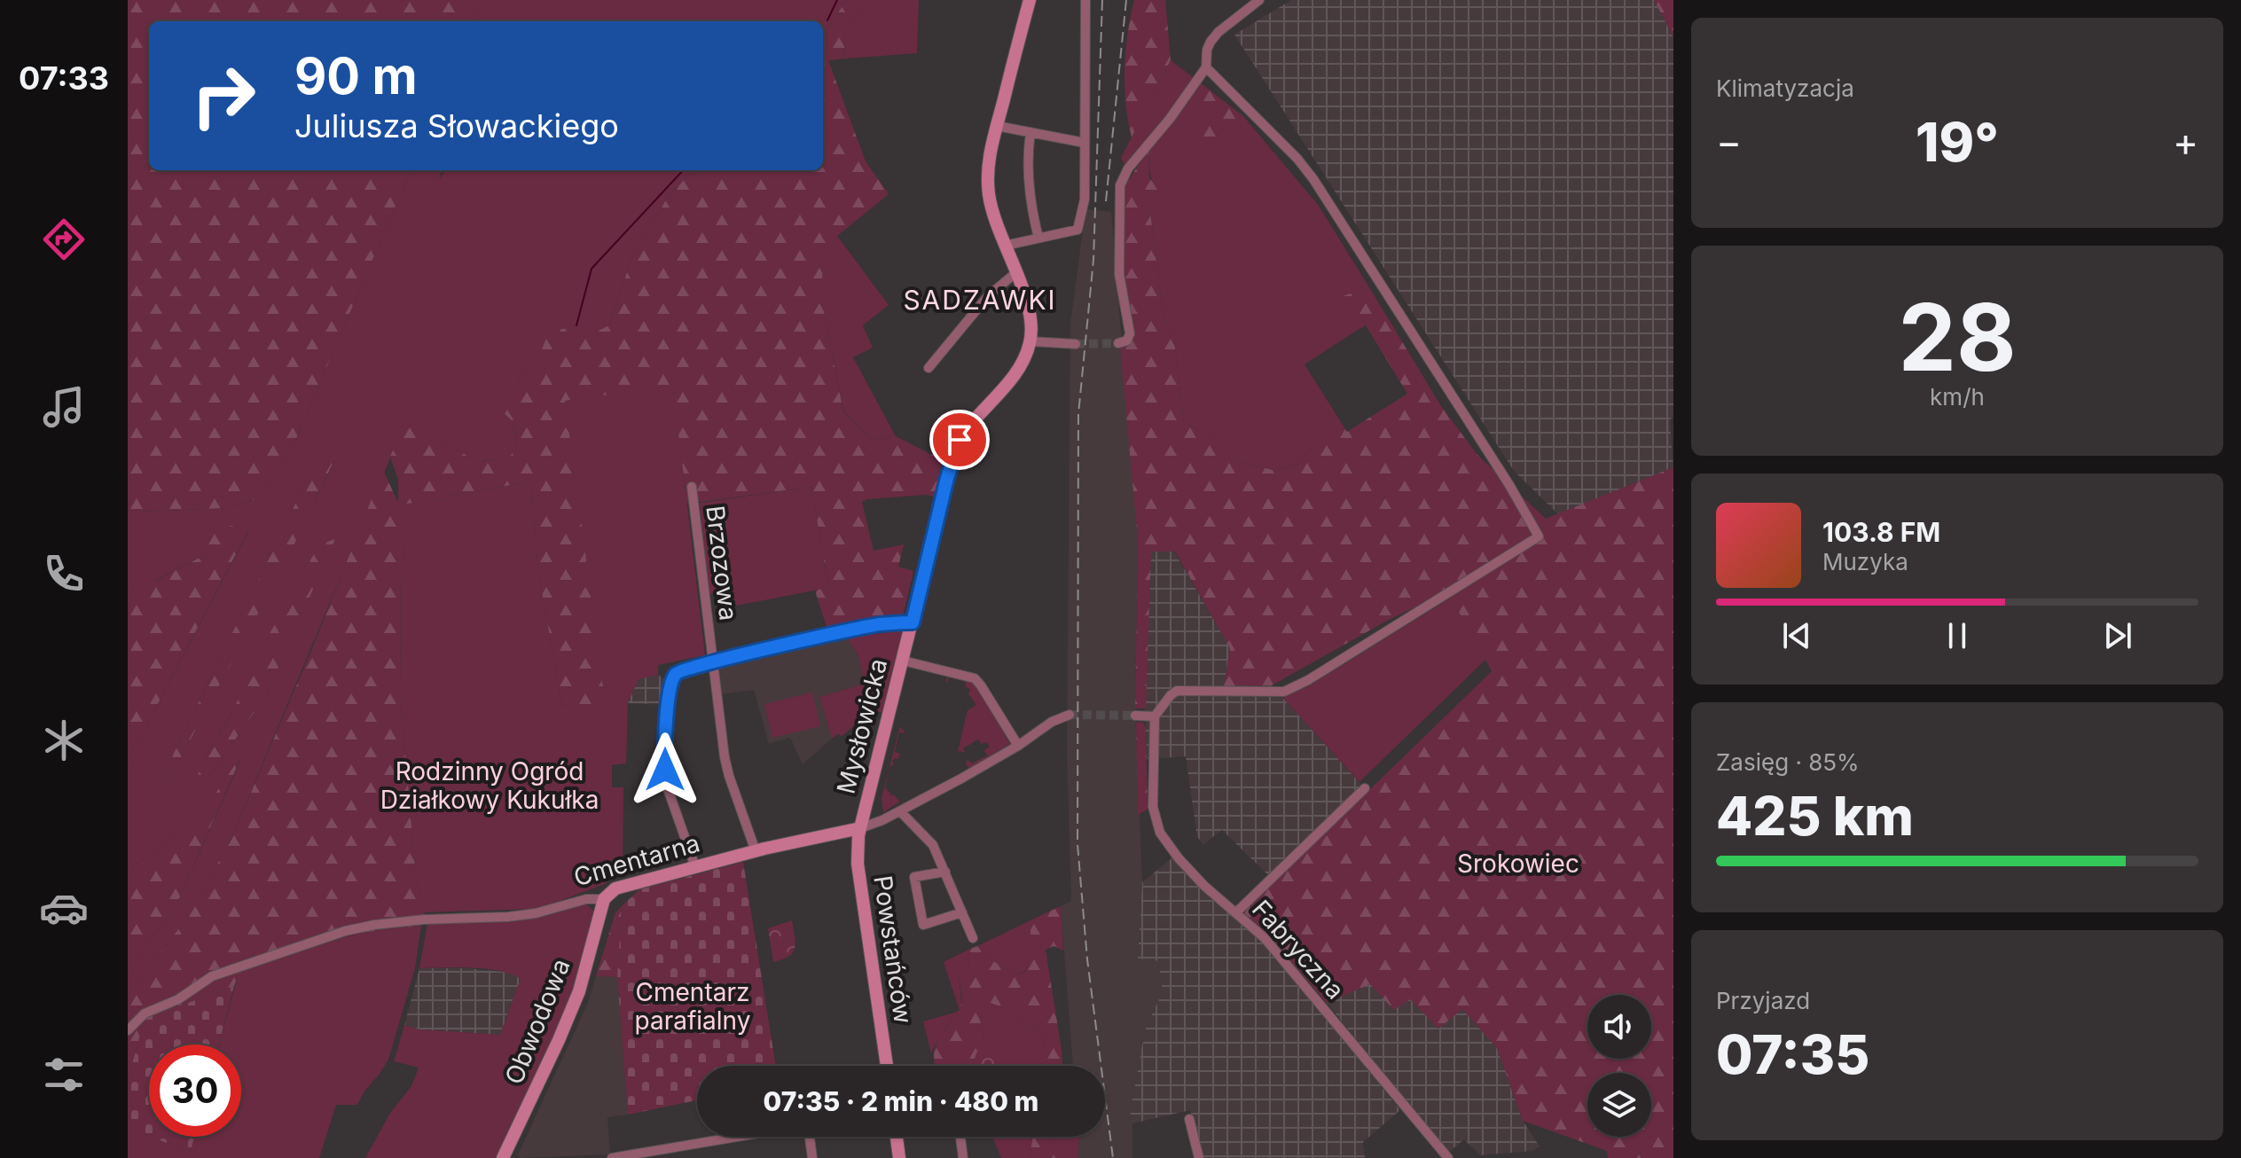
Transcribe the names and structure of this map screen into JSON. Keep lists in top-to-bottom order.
{
  "streets": {
    "street": [
      "Brzozowa",
      "Mysłowicka",
      "Cmentarna",
      "Powstańców",
      "Fabryczna",
      "Obwodowa"
    ]
  },
  "crossings": [
    ["Brzozowa", "Cmentarna"],
    ["Mysłowicka", "Cmentarna"],
    ["Mysłowicka", "Powstańców"],
    ["Cmentarna", "Powstańców"],
    ["Cmentarna", "Obwodowa"]
  ],
  "districts": ["SADZAWKI"],
  "parks": ["Rodzinny Ogród Działkowy Kukułka", "Srokowiec", "Cmentarz parafialny"],
  "page": {
    "tabs": "07:33",
    "tile": [
      "Klimatyzacja",
      ["28", "km/h"],
      ["Zasięg · 85%", "425 km"],
      ["Przyjazd", "07:35"]
    ],
    "turn": ["90 m", "Juliusza Słowackiego"],
    "heat": ["−", "19°", "+"],
    "song": ["103.8 FM", "Muzyka"],
    "limit": "30",
    "trip": "07:35 · 2 min · 480 m"
  }
}
